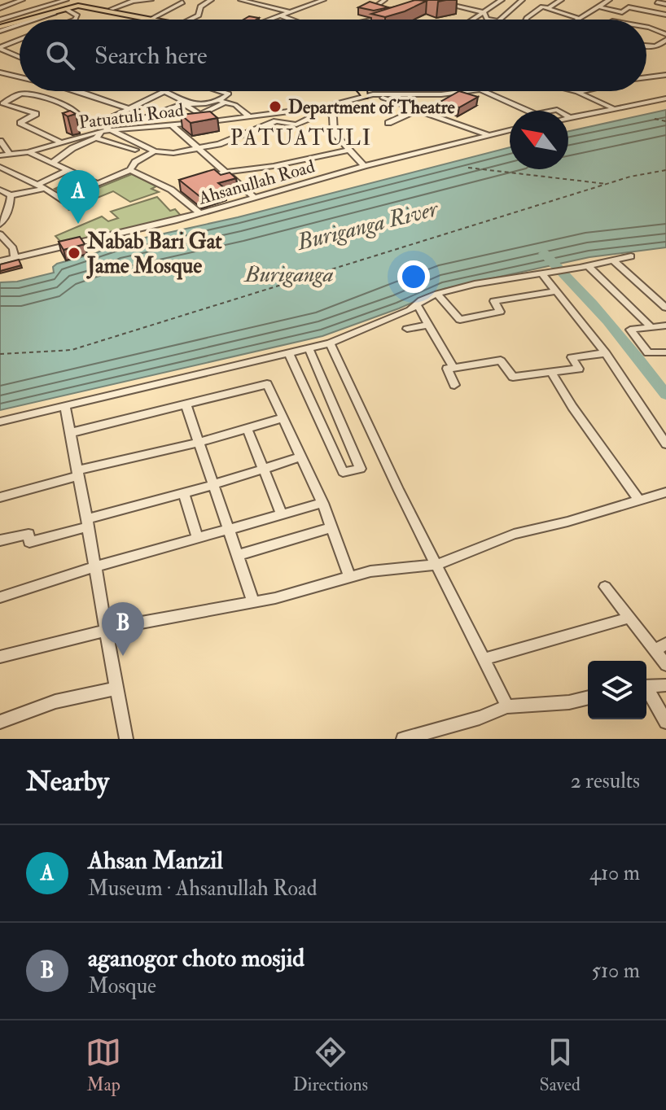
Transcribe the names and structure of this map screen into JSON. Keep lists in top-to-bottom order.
{
  "streets": {
    "street": ["Patuatuli Road", "Ahsanullah Road"]
  },
  "districts": ["PATUATULI"],
  "water": ["Buriganga River", "Buriganga"],
  "places": ["Department of Theatre", "Nabab Bari Gat Jame Mosque"],
  "north": "top left",
  "page": {
    "search": "Search here",
    "pins": ["A", "B"],
    "heading": ["Nearby", "2 results"],
    "list": [
      {
        "mark": "A",
        "name": "Ahsan Manzil",
        "note": "Museum · Ahsanullah Road",
        "value": "410 m"
      },
      {
        "mark": "B",
        "name": "aganogor choto mosjid",
        "note": "Mosque",
        "value": "510 m"
      }
    ],
    "nav": ["Map", "Directions", "Saved"]
  }
}
